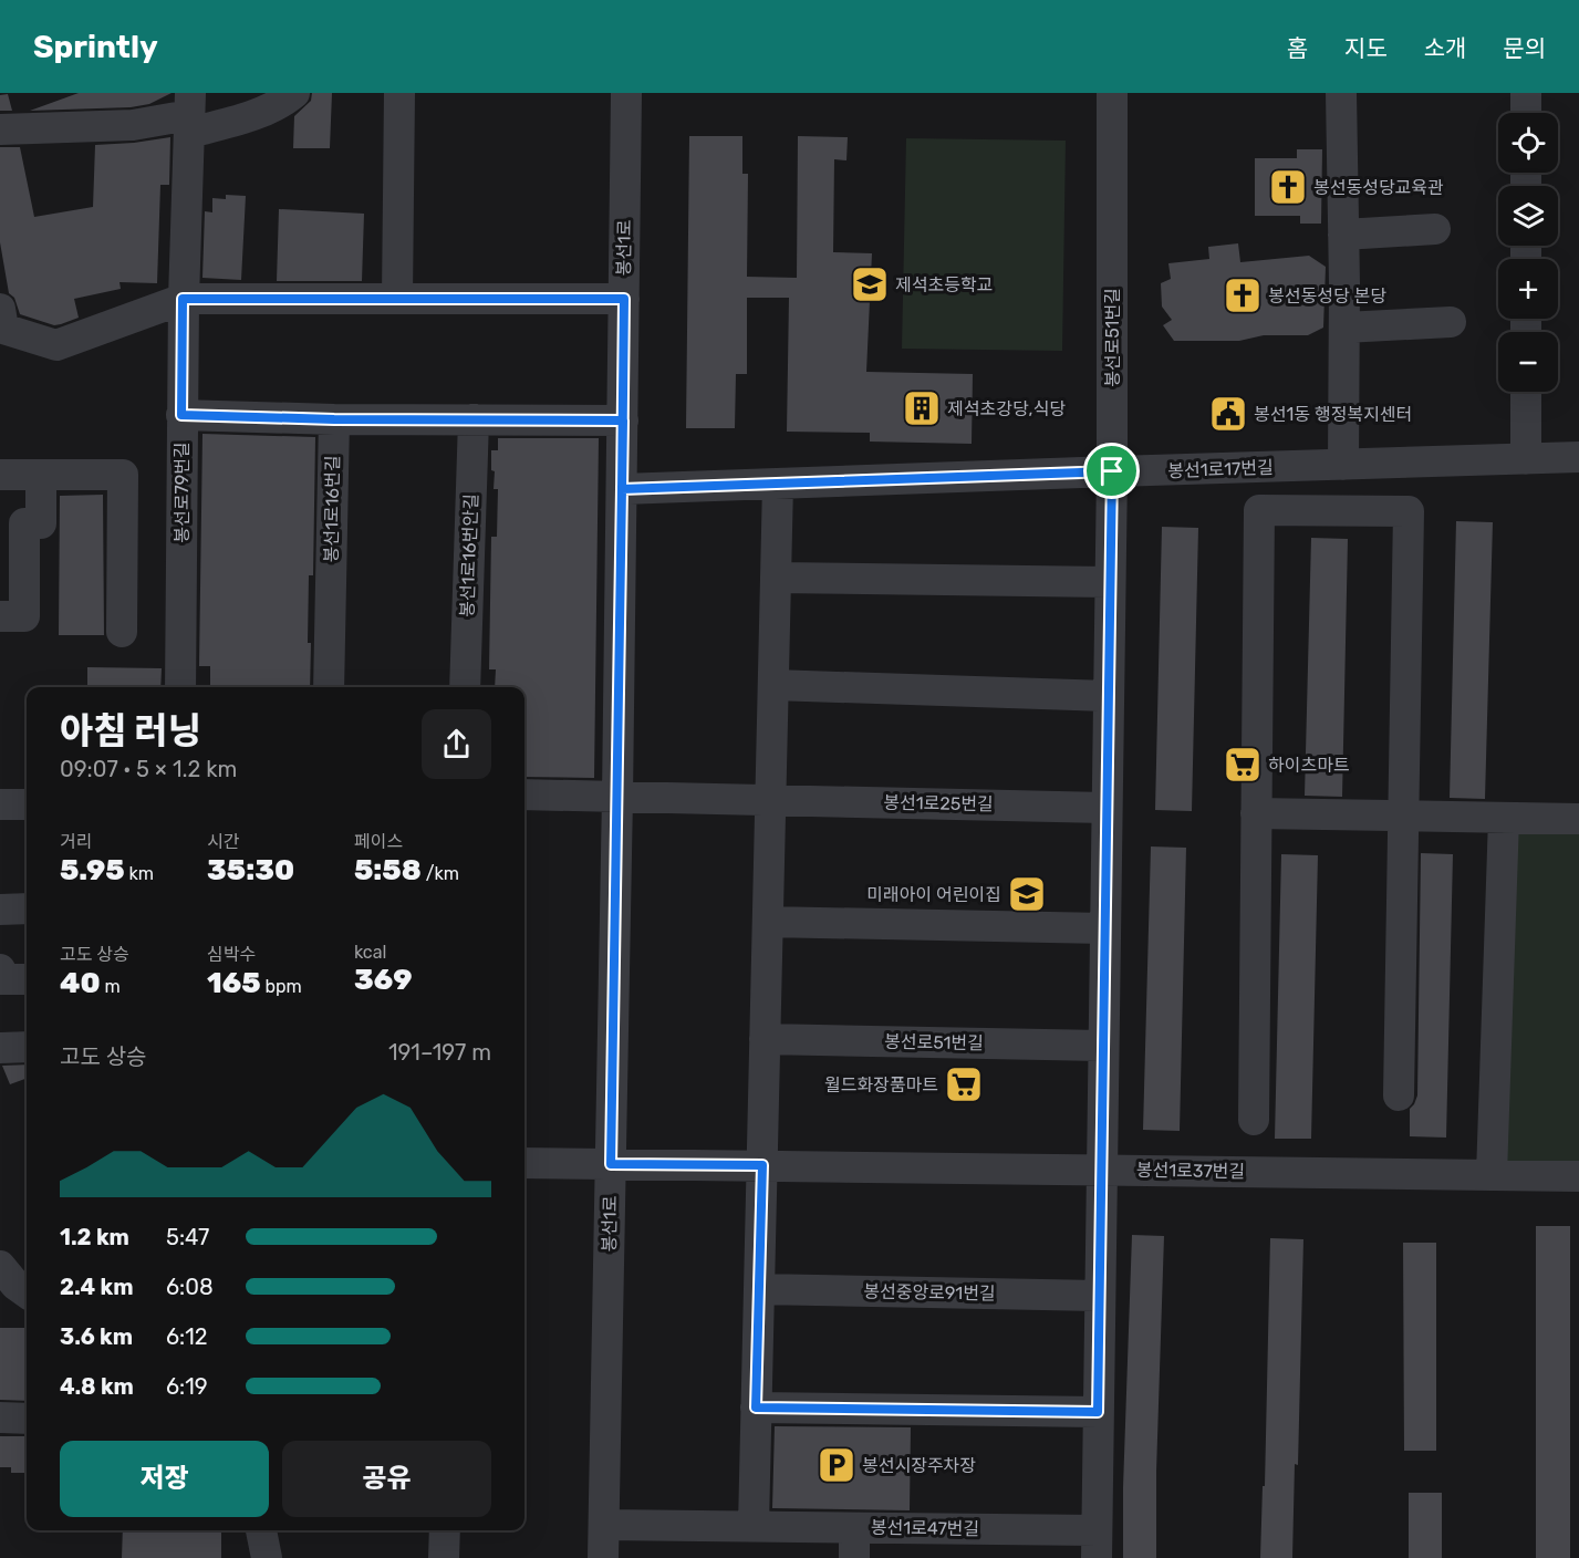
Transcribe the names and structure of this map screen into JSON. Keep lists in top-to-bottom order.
{
  "streets": {
    "street": [
      "봉선1로",
      "봉선로51번길",
      "봉선1로17번길",
      "봉선로79번길",
      "봉선1로16번길",
      "봉선1로16번안길",
      "봉선1로25번길",
      "봉선1로37번길",
      "봉선중앙로91번길",
      "봉선1로47번길"
    ]
  },
  "crossings": [
    ["봉선1로", "봉선1로17번길"],
    ["봉선1로", "봉선1로25번길"],
    ["봉선1로", "봉선1로37번길"],
    ["봉선1로", "봉선1로47번길"],
    ["봉선로51번길", "봉선1로17번길"],
    ["봉선로51번길", "봉선1로25번길"],
    ["봉선로51번길", "봉선1로37번길"]
  ],
  "places": {
    "church": ["봉선동성당교육관", "봉선동성당 본당"],
    "school or university": ["제석초등학교", "미래아이 어린이집"],
    "building": ["제석초강당,식당"],
    "public building": ["봉선1동 행정복지센터"],
    "supermarket": ["하이츠마트", "월드화장품마트"],
    "parking": ["봉선시장주차장"]
  },
  "page": {
    "header": "Sprintly",
    "nav": [
      "홈",
      "지도",
      "소개",
      "문의"
    ],
    "map_buttons": ["+", "−"],
    "heading": ["아침 러닝", "09:07 · 5 × 1.2 km"],
    "stats": [
      ["거리", "5.95 km"],
      ["시간", "35:30"],
      ["페이스", "5:58 /km"],
      ["고도 상승", "40 m"],
      ["심박수", "165 bpm"],
      ["kcal", "369"]
    ],
    "chart": ["고도 상승", "191–197 m"],
    "list": [
      {
        "name": "1.2 km",
        "note": "5:47"
      },
      {
        "name": "2.4 km",
        "note": "6:08"
      },
      {
        "name": "3.6 km",
        "note": "6:12"
      },
      {
        "name": "4.8 km",
        "note": "6:19"
      }
    ],
    "buttons": ["저장", "공유"]
  }
}
